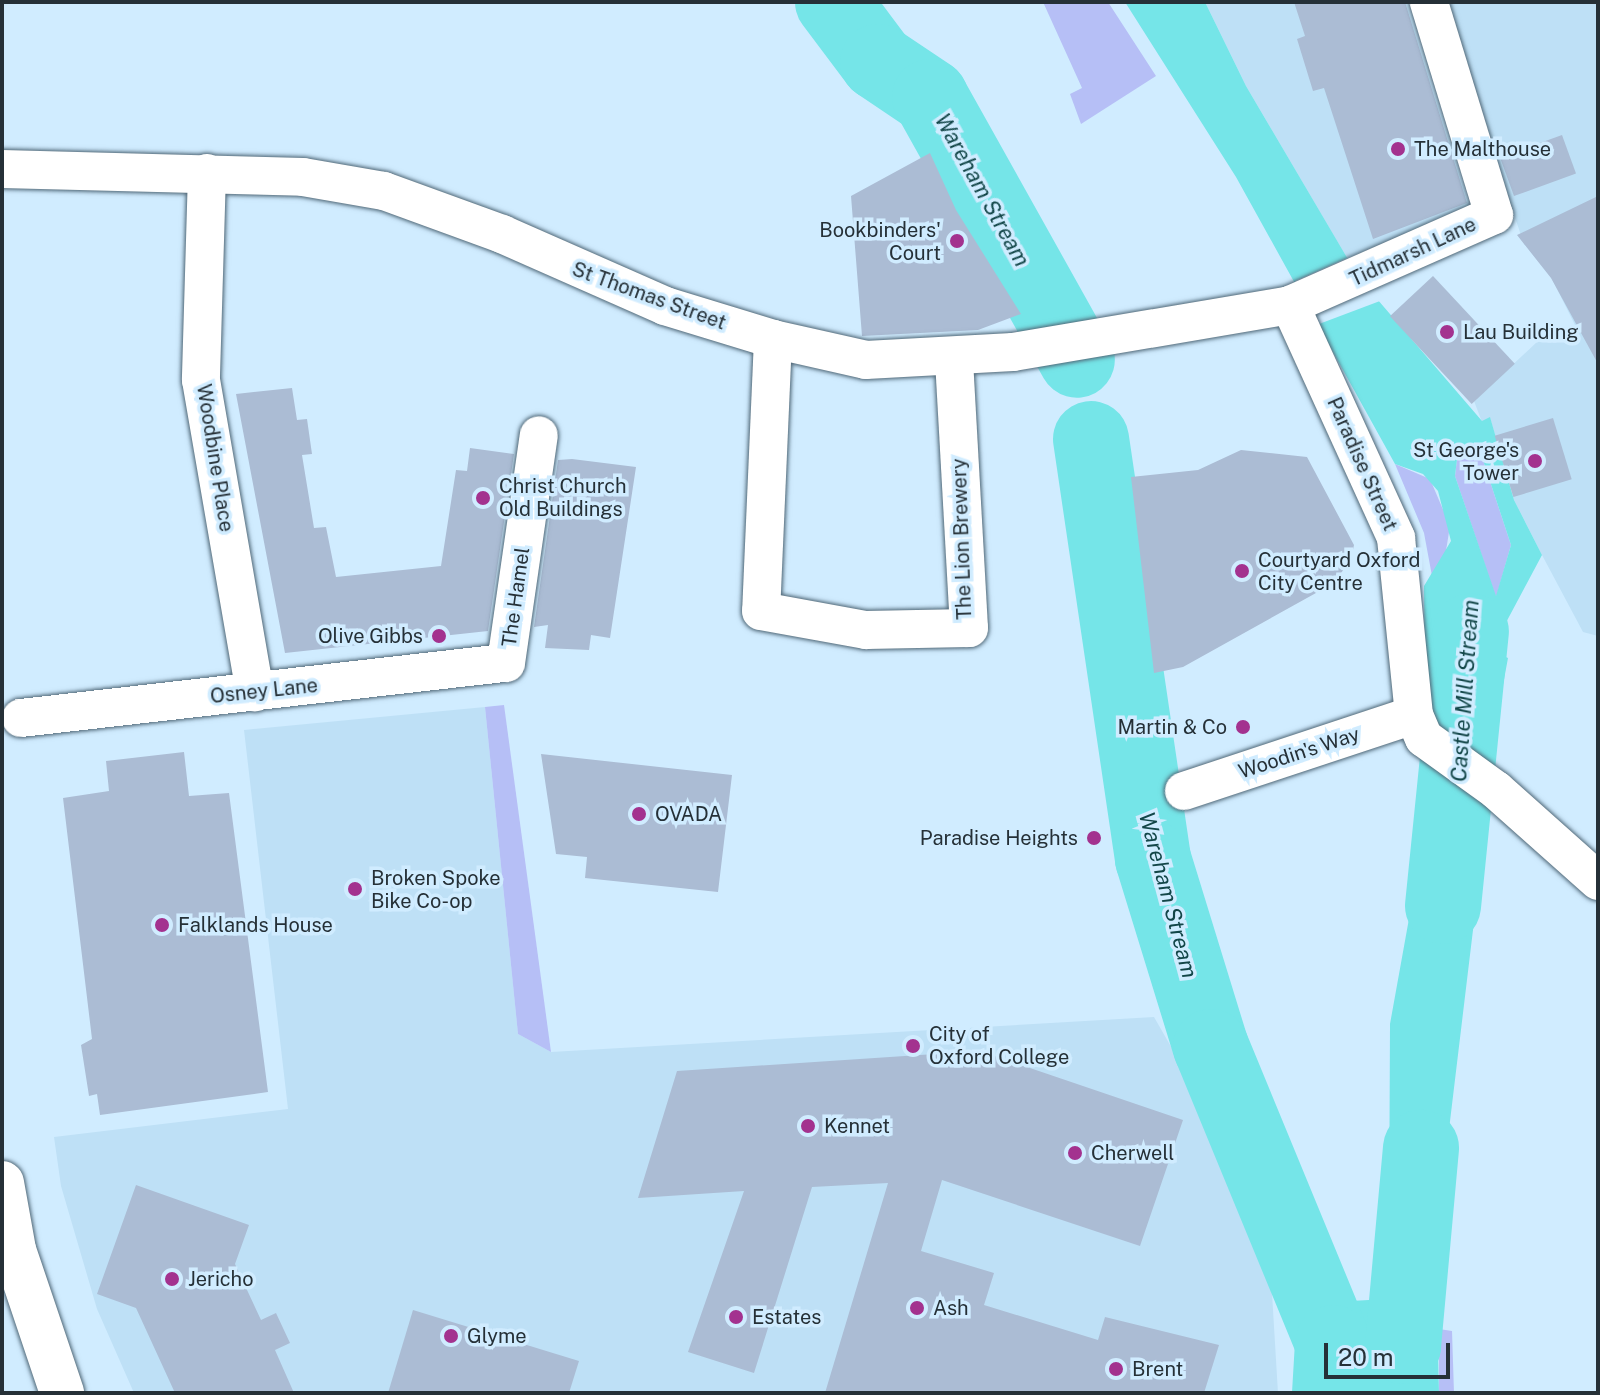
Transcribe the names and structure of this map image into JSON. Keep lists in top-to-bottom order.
{
  "streets": {
    "street": [
      "Tidmarsh Lane",
      "St Thomas Street",
      "Woodbine Place",
      "Paradise Street",
      "The Lion Brewery",
      "The Hamel",
      "Osney Lane",
      "Woodin's Way"
    ]
  },
  "crossings": [
    ["Tidmarsh Lane", "St Thomas Street"],
    ["Tidmarsh Lane", "Paradise Street"],
    ["St Thomas Street", "Woodbine Place"],
    ["St Thomas Street", "Paradise Street"],
    ["St Thomas Street", "The Lion Brewery"],
    ["Woodbine Place", "Osney Lane"],
    ["Paradise Street", "Woodin's Way"],
    ["The Hamel", "Osney Lane"]
  ],
  "water": ["Wareham Stream", "Castle Mill Stream"],
  "places": [
    "The Malthouse",
    "Bookbinders' Court",
    "Lau Building",
    "St George's Tower",
    "Christ Church Old Buildings",
    "Courtyard Oxford City Centre",
    "Olive Gibbs",
    "Martin & Co",
    "OVADA",
    "Paradise Heights",
    "Broken Spoke Bike Co-op",
    "Falklands House",
    "City of Oxford College",
    "Kennet",
    "Cherwell",
    "Jericho",
    "Ash",
    "Estates",
    "Glyme",
    "Brent"
  ],
  "scale_bar": "20 m"
}
